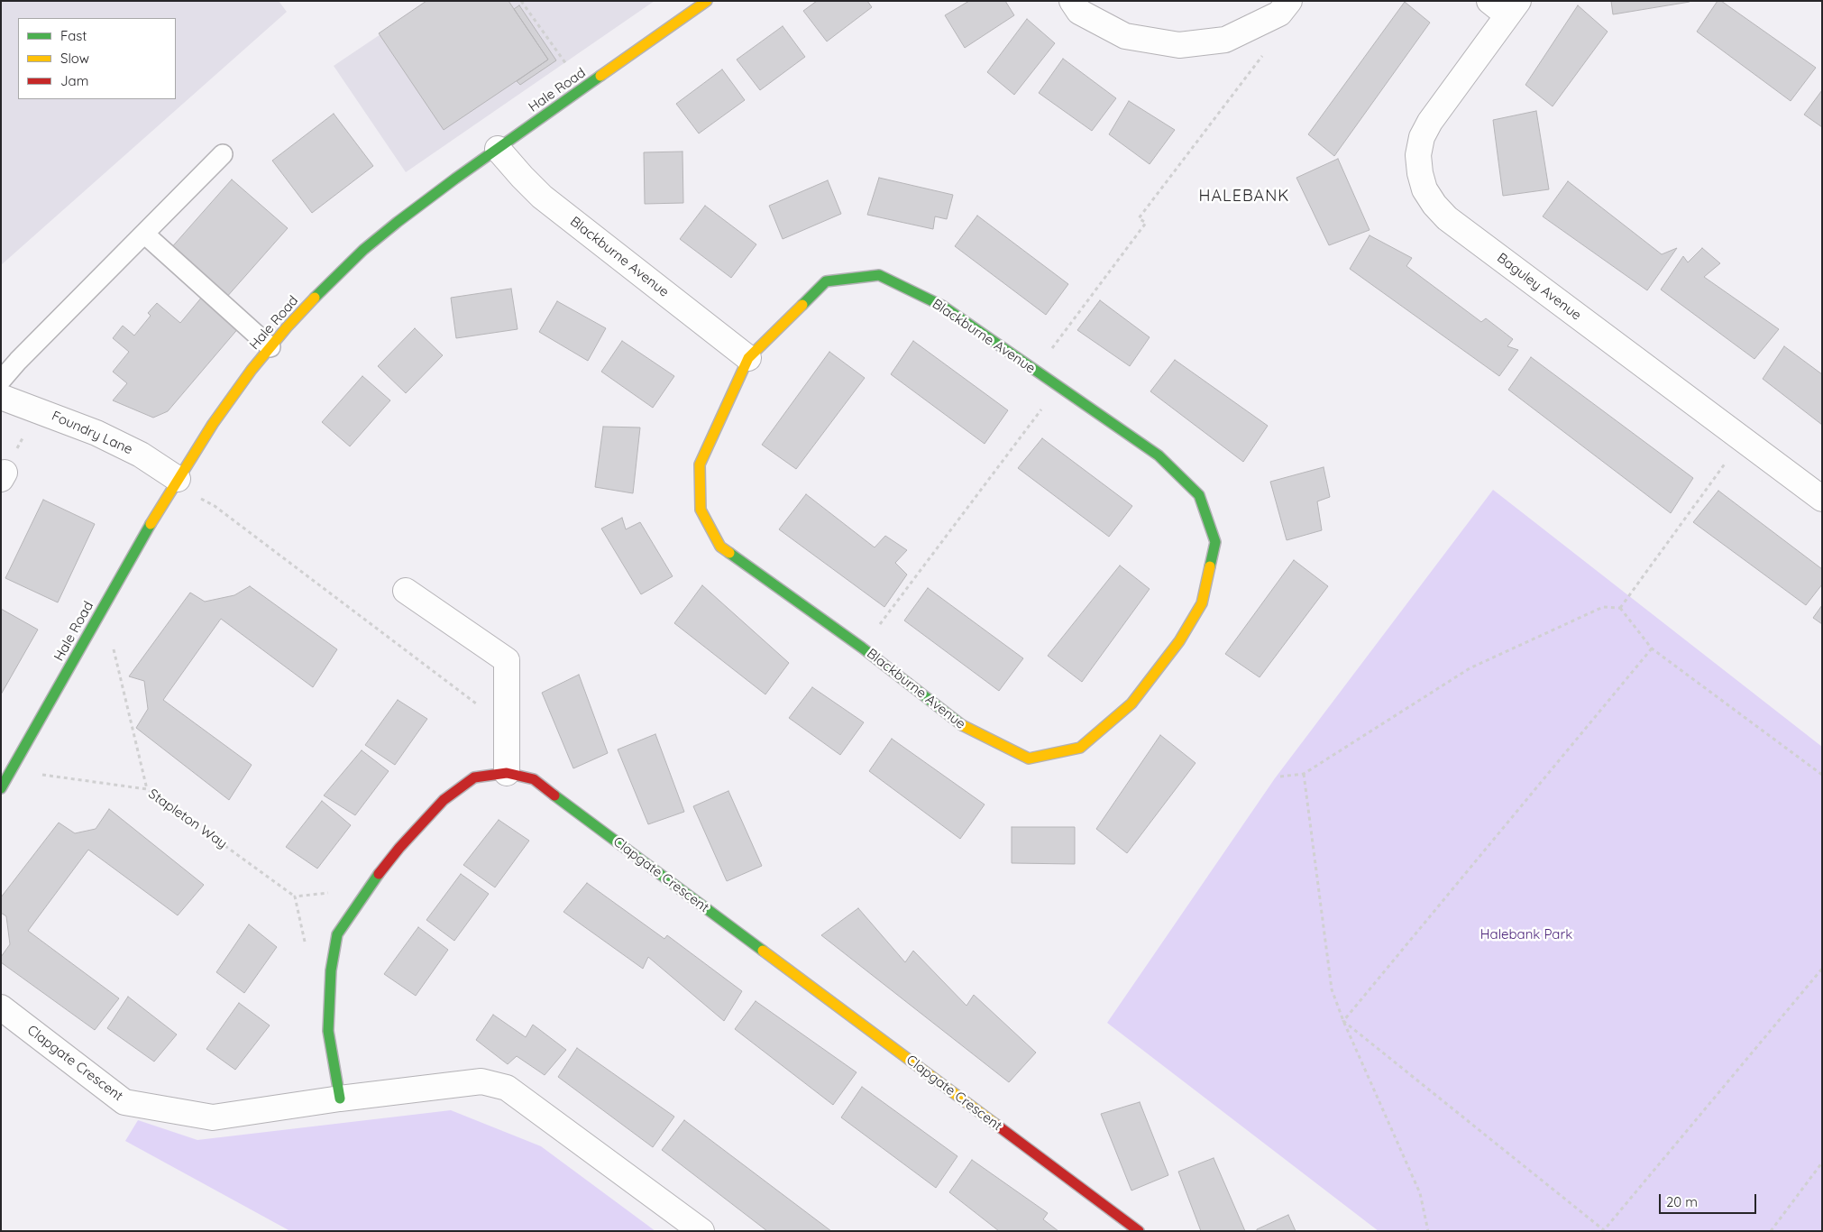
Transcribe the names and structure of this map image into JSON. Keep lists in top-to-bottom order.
{
  "streets": {
    "street": [
      "Hale Road",
      "Blackburne Avenue",
      "Baguley Avenue",
      "Foundry Lane",
      "Clapgate Crescent"
    ],
    "path": ["Stapleton Way"]
  },
  "crossings": [
    ["Hale Road", "Blackburne Avenue"],
    ["Hale Road", "Foundry Lane"],
    ["Hale Road", "Stapleton Way"]
  ],
  "districts": ["HALEBANK"],
  "parks": ["Halebank Park"],
  "legend": ["Fast", "Slow", "Jam"],
  "scale_bar": "20 m"
}
